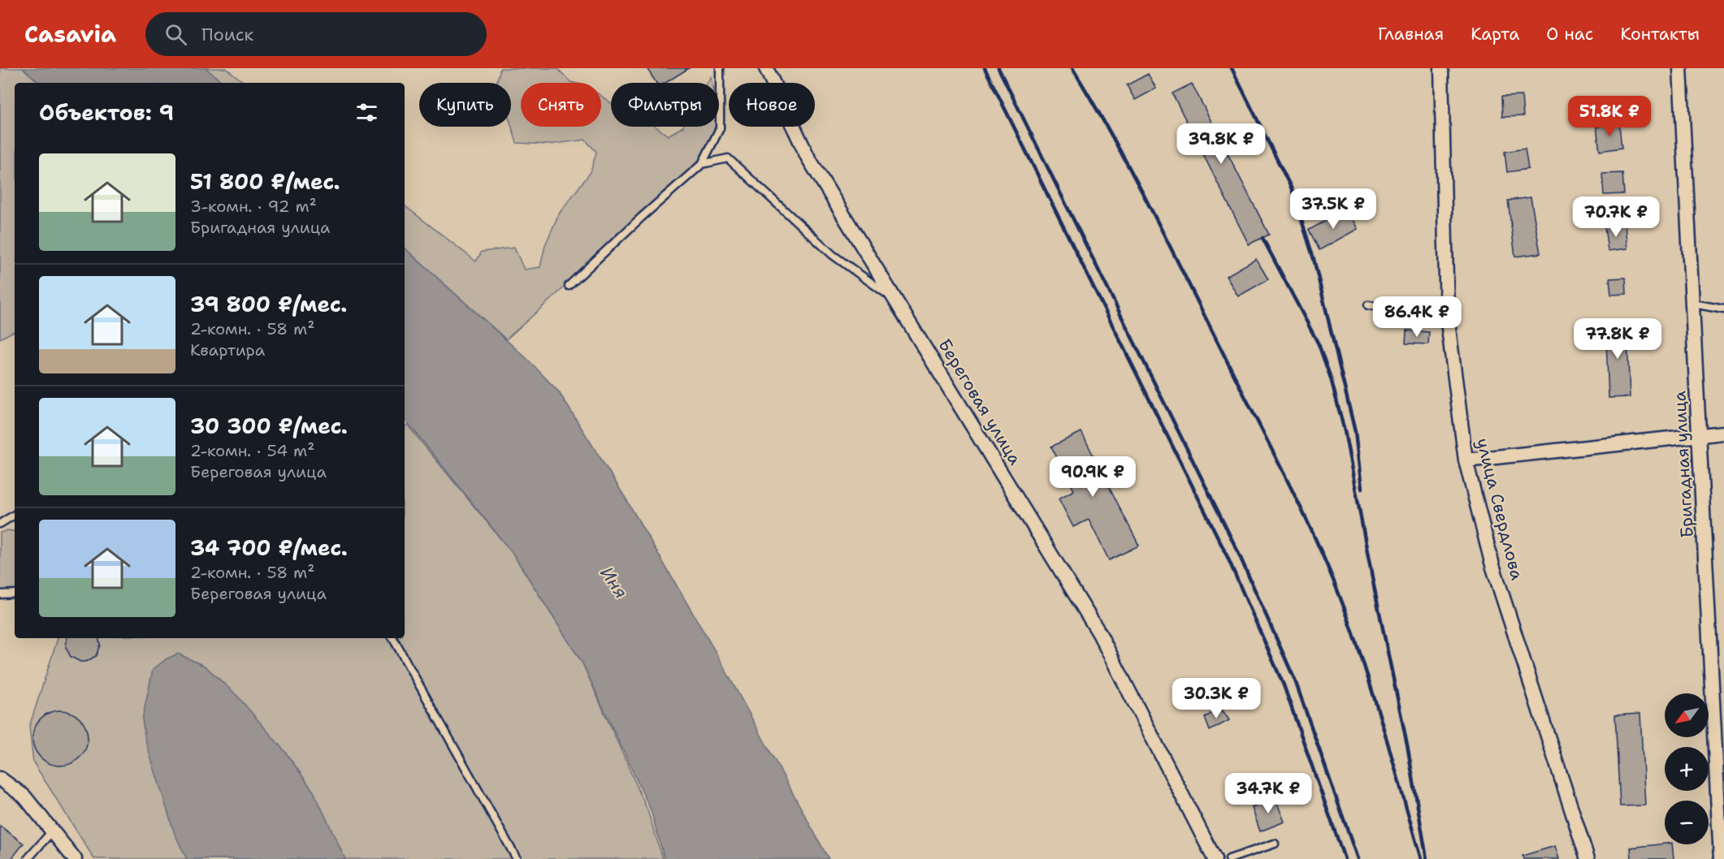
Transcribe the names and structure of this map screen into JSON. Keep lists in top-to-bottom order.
{
  "streets": {
    "street": ["Береговая улица", "Бригадная улица", "улица Свердлова"]
  },
  "water": ["Иня"],
  "north": "bottom left",
  "page": {
    "header": "Casavia",
    "search": "Поиск",
    "nav": [
      "Главная",
      "Карта",
      "О нас",
      "Контакты"
    ],
    "chip": [
      "Купить",
      "Снять",
      "Фильтры",
      "Новое"
    ],
    "heading": "Объектов: 9",
    "price": [
      "51.8K ₽",
      "39.8K ₽",
      "37.5K ₽",
      "70.7K ₽",
      "86.4K ₽",
      "77.8K ₽",
      "90.9K ₽",
      "30.3K ₽",
      "34.7K ₽"
    ],
    "list": [
      {
        "name": "51 800 ₽/мес.",
        "note": "3-комн. · 92 m² · Бригадная улица"
      },
      {
        "name": "39 800 ₽/мес.",
        "note": "2-комн. · 58 m² · Квартира"
      },
      {
        "name": "30 300 ₽/мес.",
        "note": "2-комн. · 54 m² · Береговая улица"
      },
      {
        "name": "34 700 ₽/мес.",
        "note": "2-комн. · 58 m² · Береговая улица"
      }
    ],
    "map_buttons": ["+", "−"]
  }
}
